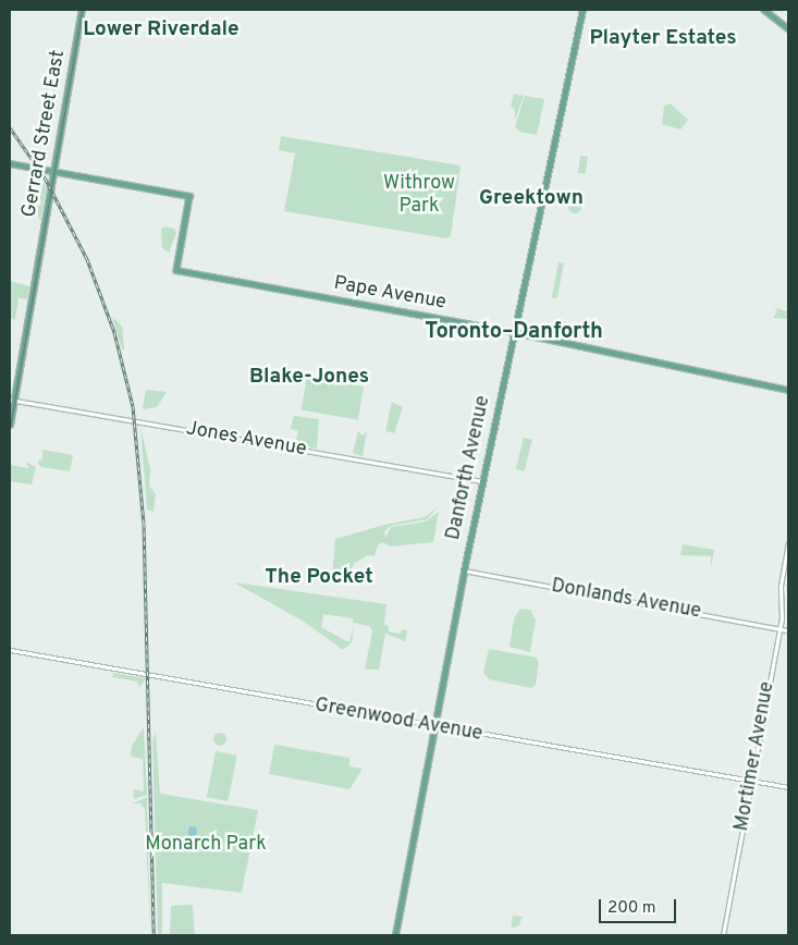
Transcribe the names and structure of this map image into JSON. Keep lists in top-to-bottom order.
{
  "streets": {
    "main road": ["Gerrard Street East", "Pape Avenue", "Danforth Avenue"],
    "street": [
      "Jones Avenue",
      "Donlands Avenue",
      "Greenwood Avenue",
      "Mortimer Avenue"
    ]
  },
  "crossings": [
    ["Gerrard Street East", "Pape Avenue"],
    ["Gerrard Street East", "Jones Avenue"],
    ["Pape Avenue", "Danforth Avenue"],
    ["Jones Avenue", "Danforth Avenue"],
    ["Danforth Avenue", "Donlands Avenue"],
    ["Danforth Avenue", "Greenwood Avenue"],
    ["Donlands Avenue", "Mortimer Avenue"],
    ["Greenwood Avenue", "Mortimer Avenue"]
  ],
  "districts": [
    "Lower Riverdale",
    "Playter Estates",
    "Greektown",
    "Toronto–Danforth",
    "Blake-Jones",
    "The Pocket"
  ],
  "parks": ["Withrow Park", "Monarch Park"],
  "scale_bar": "200 m"
}
